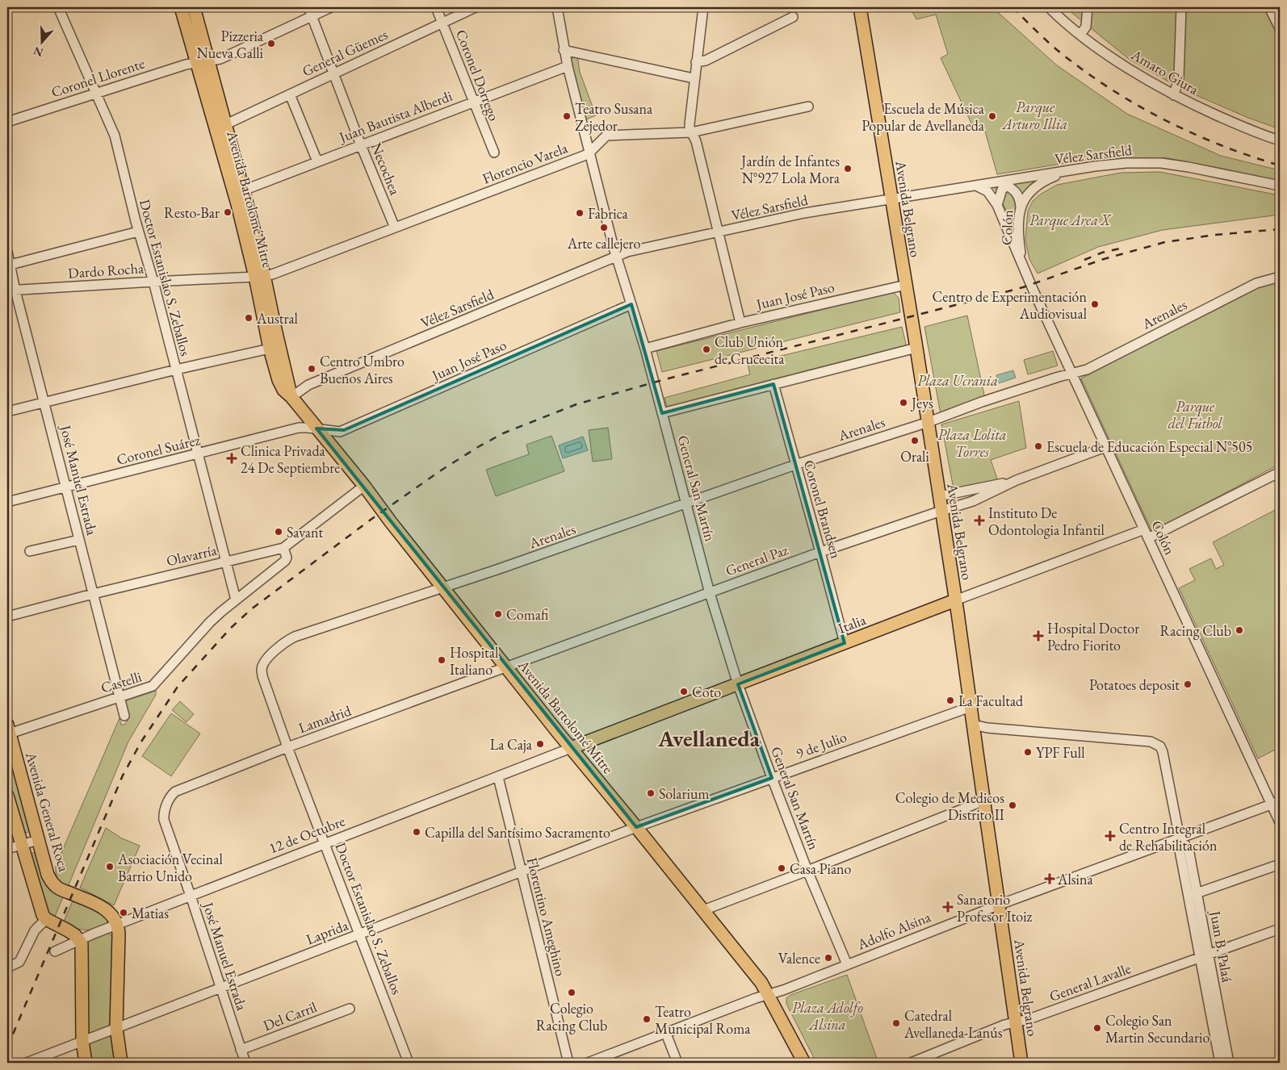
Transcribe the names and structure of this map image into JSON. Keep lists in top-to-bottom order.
{
  "streets": {
    "main road": [
      "Avenida Bartolomé Mitre",
      "Avenida Belgrano",
      "Italia",
      "Avenida General Roca"
    ],
    "street": [
      "General Güemes",
      "Amaro Giura",
      "Coronel Dorrego",
      "Coronel Llorente",
      "Juan Bautista Alberdi",
      "Vélez Sarsfield",
      "Florencio Varela",
      "Necochea",
      "Colón",
      "Dardo Rocha",
      "Doctor Estanislao S. Zeballos",
      "Juan José Paso",
      "Arenales",
      "Coronel Suárez",
      "José Manuel Estrada",
      "General San Martín",
      "Coronel Brandsen",
      "Olavarría",
      "General Paz",
      "Castelli",
      "Lamadrid",
      "9 de Julio",
      "12 de Octubre",
      "Florentino Ameghino",
      "Adolfo Alsina",
      "Laprida",
      "Juan B. Palaá",
      "General Lavalle",
      "Del Carril"
    ]
  },
  "crossings": [
    ["General Güemes", "Coronel Dorrego"],
    ["General Güemes", "Necochea"],
    ["General Güemes", "Avenida Bartolomé Mitre"],
    ["Coronel Dorrego", "Juan Bautista Alberdi"],
    ["Coronel Llorente", "Necochea"],
    ["Coronel Llorente", "Avenida Bartolomé Mitre"],
    ["Coronel Llorente", "Doctor Estanislao S. Zeballos"],
    ["Juan Bautista Alberdi", "Necochea"],
    ["Juan Bautista Alberdi", "Avenida Bartolomé Mitre"],
    ["Juan Bautista Alberdi", "General San Martín"],
    ["Vélez Sarsfield", "Avenida Bartolomé Mitre"],
    ["Vélez Sarsfield", "Avenida Belgrano"],
    ["Vélez Sarsfield", "Colón"],
    ["Vélez Sarsfield", "General San Martín"],
    ["Florencio Varela", "Necochea"],
    ["Florencio Varela", "Avenida Bartolomé Mitre"],
    ["Florencio Varela", "Dardo Rocha"],
    ["Florencio Varela", "General San Martín"],
    ["Avenida Bartolomé Mitre", "Dardo Rocha"],
    ["Avenida Bartolomé Mitre", "Doctor Estanislao S. Zeballos"],
    ["Avenida Bartolomé Mitre", "Juan José Paso"],
    ["Avenida Bartolomé Mitre", "Arenales"],
    ["Avenida Bartolomé Mitre", "Coronel Suárez"],
    ["Avenida Bartolomé Mitre", "Olavarría"],
    ["Avenida Bartolomé Mitre", "General Paz"],
    ["Avenida Bartolomé Mitre", "Italia"],
    ["Avenida Bartolomé Mitre", "Lamadrid"],
    ["Avenida Bartolomé Mitre", "9 de Julio"],
    ["Avenida Bartolomé Mitre", "12 de Octubre"],
    ["Avenida Bartolomé Mitre", "Adolfo Alsina"],
    ["Avenida Bartolomé Mitre", "Laprida"],
    ["Avenida Belgrano", "Juan José Paso"],
    ["Avenida Belgrano", "Arenales"],
    ["Avenida Belgrano", "General Paz"],
    ["Avenida Belgrano", "Italia"],
    ["Avenida Belgrano", "9 de Julio"],
    ["Avenida Belgrano", "Adolfo Alsina"],
    ["Avenida Belgrano", "Juan B. Palaá"],
    ["Avenida Belgrano", "General Lavalle"],
    ["Colón", "Arenales"],
    ["Colón", "General Paz"],
    ["Colón", "Italia"],
    ["Colón", "Adolfo Alsina"],
    ["Dardo Rocha", "Doctor Estanislao S. Zeballos"],
    ["Dardo Rocha", "José Manuel Estrada"],
    ["Doctor Estanislao S. Zeballos", "Arenales"],
    ["Doctor Estanislao S. Zeballos", "Coronel Suárez"],
    ["Doctor Estanislao S. Zeballos", "Olavarría"],
    ["Doctor Estanislao S. Zeballos", "Castelli"],
    ["Doctor Estanislao S. Zeballos", "Lamadrid"],
    ["Doctor Estanislao S. Zeballos", "12 de Octubre"],
    ["Doctor Estanislao S. Zeballos", "Laprida"],
    ["Juan José Paso", "Coronel Suárez"],
    ["Juan José Paso", "General San Martín"],
    ["Arenales", "General San Martín"],
    ["Arenales", "Coronel Brandsen"],
    ["Coronel Suárez", "José Manuel Estrada"],
    ["José Manuel Estrada", "Olavarría"],
    ["José Manuel Estrada", "Castelli"],
    ["José Manuel Estrada", "Lamadrid"],
    ["José Manuel Estrada", "12 de Octubre"],
    ["José Manuel Estrada", "Laprida"],
    ["José Manuel Estrada", "Del Carril"],
    ["General San Martín", "General Paz"],
    ["General San Martín", "Italia"],
    ["General San Martín", "9 de Julio"],
    ["General San Martín", "Adolfo Alsina"],
    ["Coronel Brandsen", "General Paz"],
    ["Coronel Brandsen", "Italia"],
    ["Olavarría", "Castelli"],
    ["General Paz", "Lamadrid"],
    ["Italia", "12 de Octubre"],
    ["Castelli", "Avenida General Roca"],
    ["9 de Julio", "Laprida"],
    ["Avenida General Roca", "12 de Octubre"],
    ["12 de Octubre", "Florentino Ameghino"],
    ["Florentino Ameghino", "Laprida"],
    ["Adolfo Alsina", "Juan B. Palaá"],
    ["Juan B. Palaá", "General Lavalle"]
  ],
  "districts": ["Avellaneda"],
  "parks": [
    "Parque Arturo Illia",
    "Parque Area X",
    "Plaza Ucrania",
    "Parque del Fútbol",
    "Plaza Lolita Torres",
    "Plaza Adolfo Alsina"
  ],
  "places": {
    "other": [
      "Pizzeria Nueva Galli",
      "Teatro Susana Zejedor",
      "Escuela de Música Popular de Avellaneda",
      "Jardín de Infantes N°927 Lola Mora",
      "Resto-Bar",
      "Fabrica",
      "Arte callejero",
      "Centro de Experimentación Audiovisual",
      "Austral",
      "Club Unión de Crucecita",
      "Centro Umbro Buenos Aires",
      "Jeys",
      "Orali",
      "Escuela de Educación Especial N°505",
      "Savant",
      "Comafi",
      "Racing Club",
      "Hospital Italiano",
      "Potatoes deposit",
      "Coto",
      "La Facultad",
      "La Caja",
      "YPF Full",
      "Solarium",
      "Colegio de Medicos Distrito II",
      "Capilla del Santísimo Sacramento",
      "Asociación Vecinal Barrio Unido",
      "Casa Piano",
      "Matias",
      "Valence",
      "Colegio Racing Club",
      "Teatro Municipal Roma",
      "Catedral Avellaneda-Lanús",
      "Colegio San Martin Secundario"
    ],
    "health": [
      "Clinica Privada 24 De Septiembre",
      "Instituto De Odontologia Infantil",
      "Hospital Doctor Pedro Fiorito",
      "Centro Integral de Rehabilitación",
      "Alsina",
      "Sanatorio Profesor Itoiz"
    ]
  },
  "north": "bottom"
}
